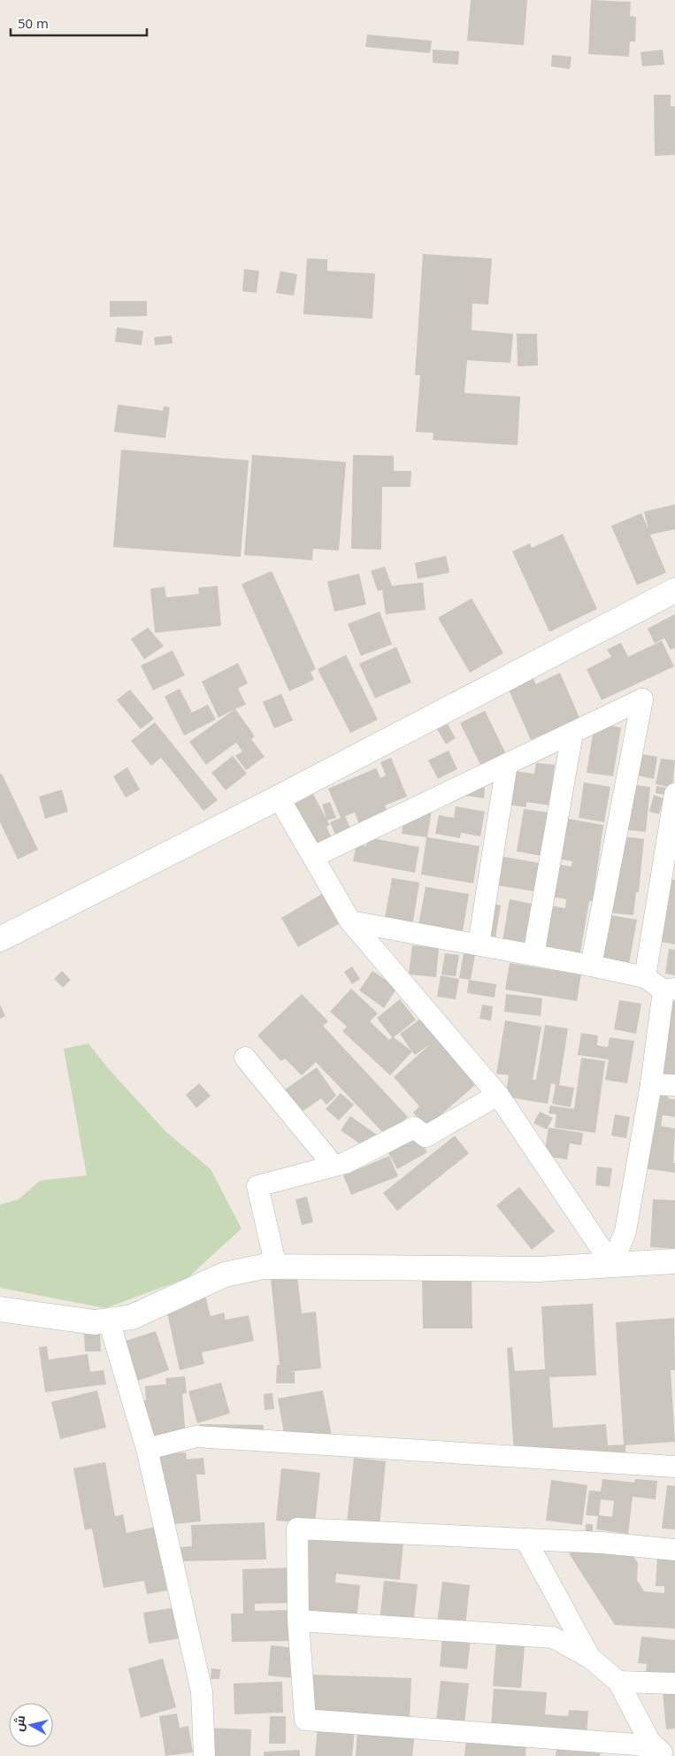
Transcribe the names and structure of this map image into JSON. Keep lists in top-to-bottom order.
{
  "scale_bar": "50 m",
  "north": "left"
}
